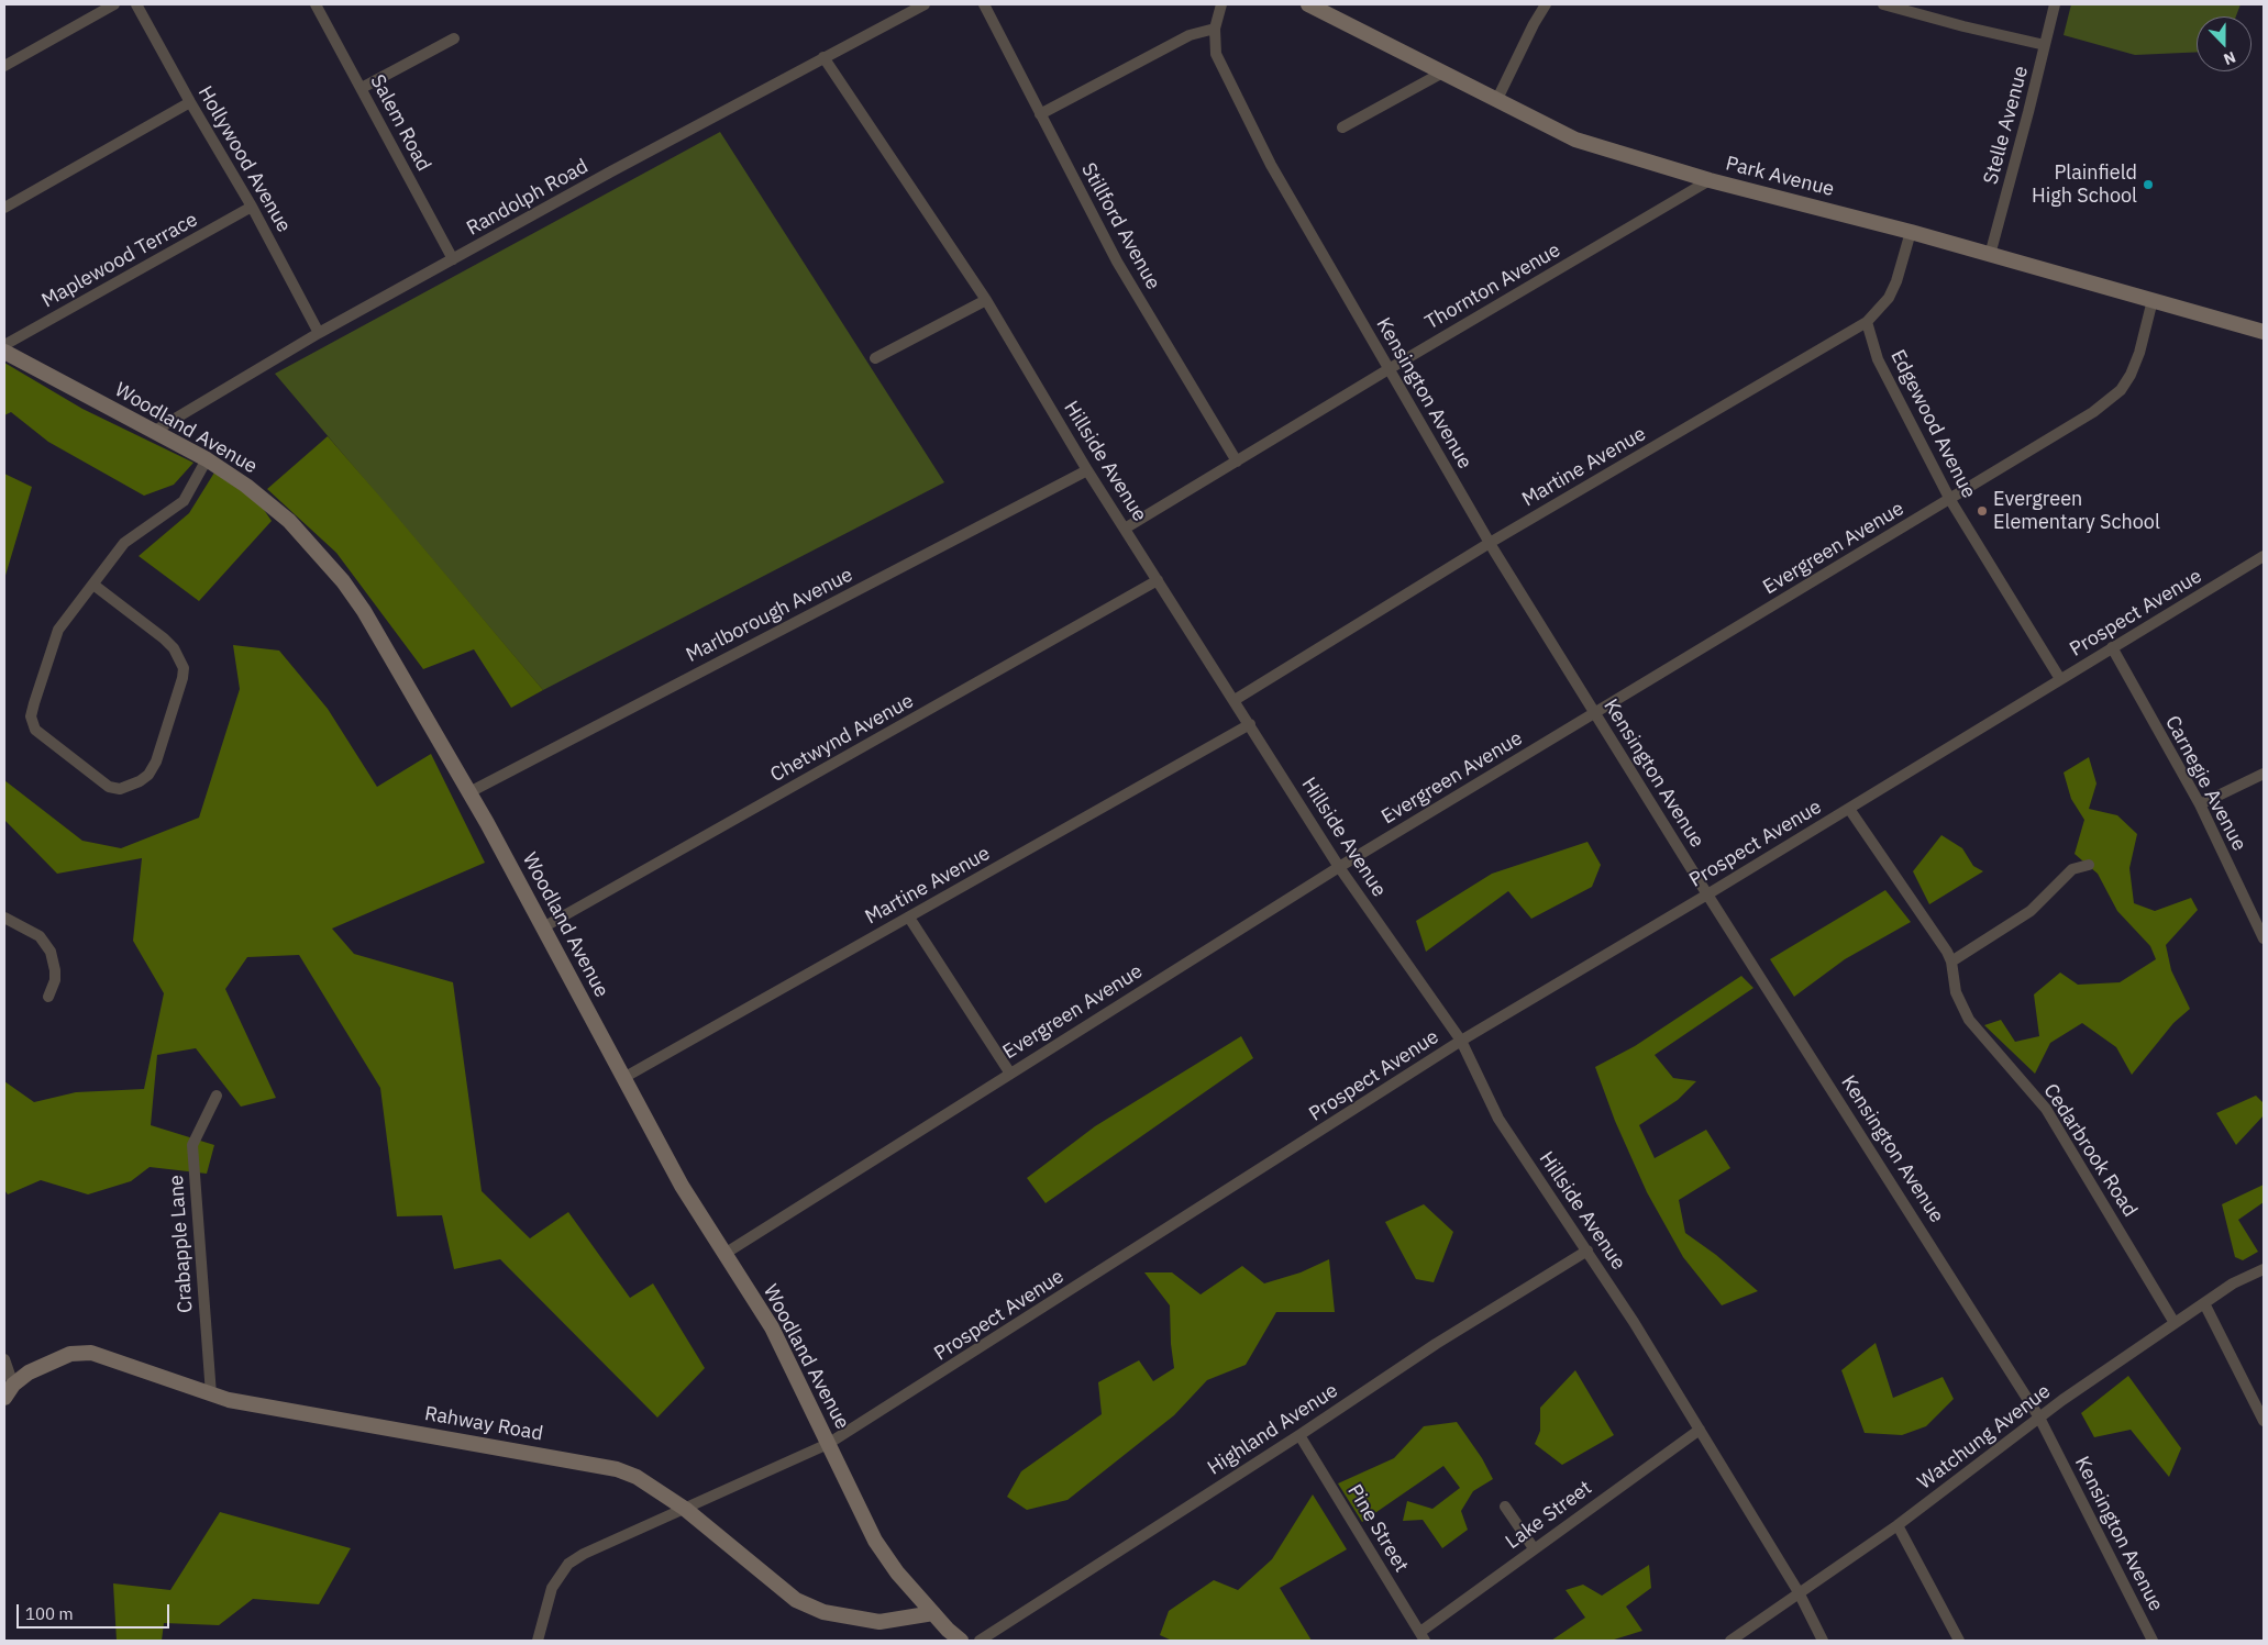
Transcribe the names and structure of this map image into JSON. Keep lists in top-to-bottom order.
{
  "streets": {
    "street": [
      "Salem Road",
      "Stelle Avenue",
      "Hollywood Avenue",
      "Park Avenue",
      "Randolph Road",
      "Stillford Avenue",
      "Maplewood Terrace",
      "Thornton Avenue",
      "Kensington Avenue",
      "Edgewood Avenue",
      "Woodland Avenue",
      "Hillside Avenue",
      "Martine Avenue",
      "Evergreen Avenue",
      "Prospect Avenue",
      "Marlborough Avenue",
      "Chetwynd Avenue",
      "Carnegie Avenue",
      "Cedarbrook Road",
      "Crabapple Lane",
      "Rahway Road",
      "Highland Avenue",
      "Watchung Avenue",
      "Lake Street",
      "Pine Street"
    ]
  },
  "crossings": [
    ["Salem Road", "Randolph Road"],
    ["Stelle Avenue", "Park Avenue"],
    ["Hollywood Avenue", "Randolph Road"],
    ["Hollywood Avenue", "Maplewood Terrace"],
    ["Park Avenue", "Thornton Avenue"],
    ["Park Avenue", "Martine Avenue"],
    ["Park Avenue", "Evergreen Avenue"],
    ["Randolph Road", "Woodland Avenue"],
    ["Randolph Road", "Hillside Avenue"],
    ["Stillford Avenue", "Thornton Avenue"],
    ["Thornton Avenue", "Kensington Avenue"],
    ["Thornton Avenue", "Hillside Avenue"],
    ["Kensington Avenue", "Martine Avenue"],
    ["Kensington Avenue", "Evergreen Avenue"],
    ["Kensington Avenue", "Prospect Avenue"],
    ["Kensington Avenue", "Watchung Avenue"],
    ["Edgewood Avenue", "Martine Avenue"],
    ["Edgewood Avenue", "Evergreen Avenue"],
    ["Edgewood Avenue", "Prospect Avenue"],
    ["Woodland Avenue", "Martine Avenue"],
    ["Woodland Avenue", "Evergreen Avenue"],
    ["Woodland Avenue", "Prospect Avenue"],
    ["Woodland Avenue", "Marlborough Avenue"],
    ["Woodland Avenue", "Chetwynd Avenue"],
    ["Woodland Avenue", "Rahway Road"],
    ["Hillside Avenue", "Martine Avenue"],
    ["Hillside Avenue", "Evergreen Avenue"],
    ["Hillside Avenue", "Prospect Avenue"],
    ["Hillside Avenue", "Marlborough Avenue"],
    ["Hillside Avenue", "Chetwynd Avenue"],
    ["Hillside Avenue", "Highland Avenue"],
    ["Hillside Avenue", "Watchung Avenue"],
    ["Hillside Avenue", "Lake Street"],
    ["Prospect Avenue", "Carnegie Avenue"],
    ["Prospect Avenue", "Cedarbrook Road"],
    ["Prospect Avenue", "Rahway Road"],
    ["Cedarbrook Road", "Watchung Avenue"],
    ["Crabapple Lane", "Rahway Road"],
    ["Highland Avenue", "Pine Street"],
    ["Lake Street", "Pine Street"]
  ],
  "places": ["Plainfield High School", "Evergreen Elementary School"],
  "scale_bar": "100 m",
  "north": "bottom"
}
